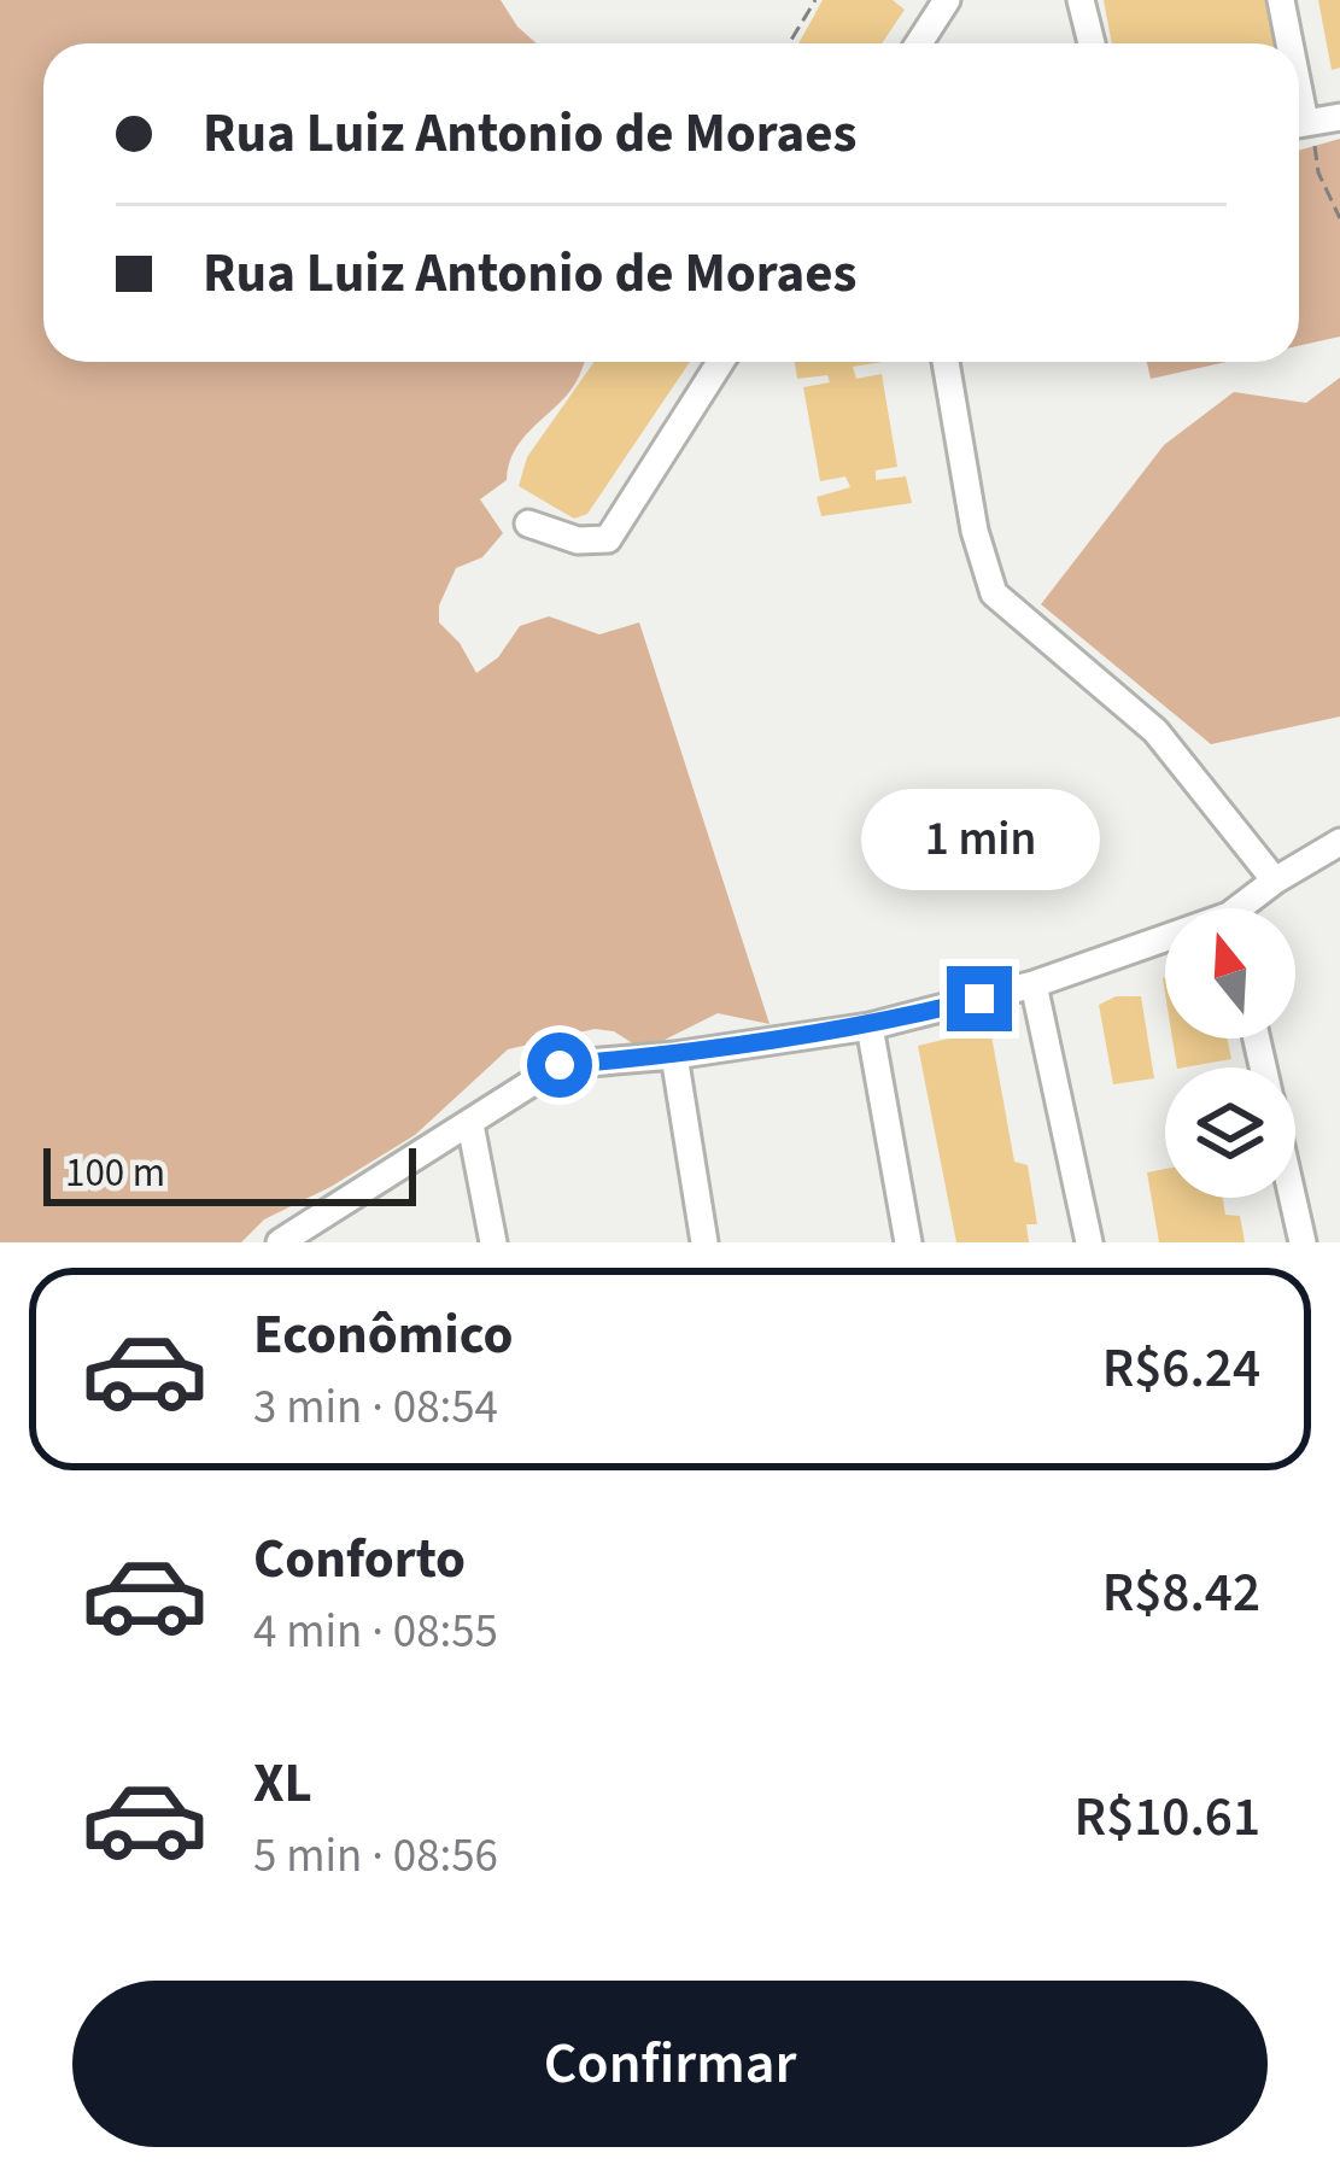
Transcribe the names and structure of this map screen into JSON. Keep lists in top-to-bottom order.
{
  "scale_bar": "100 m",
  "north": "top",
  "page": {
    "banner": ["Rua Luiz Antonio de Moraes", "Rua Luiz Antonio de Moraes"],
    "bubble": "1 min",
    "scale": "100 m",
    "list": [
      {
        "name": "Econômico",
        "note": "3 min · 08:54",
        "value": "R$6.24"
      },
      {
        "name": "Conforto",
        "note": "4 min · 08:55",
        "value": "R$8.42"
      },
      {
        "name": "XL",
        "note": "5 min · 08:56",
        "value": "R$10.61"
      }
    ],
    "buttons": "Confirmar"
  }
}
